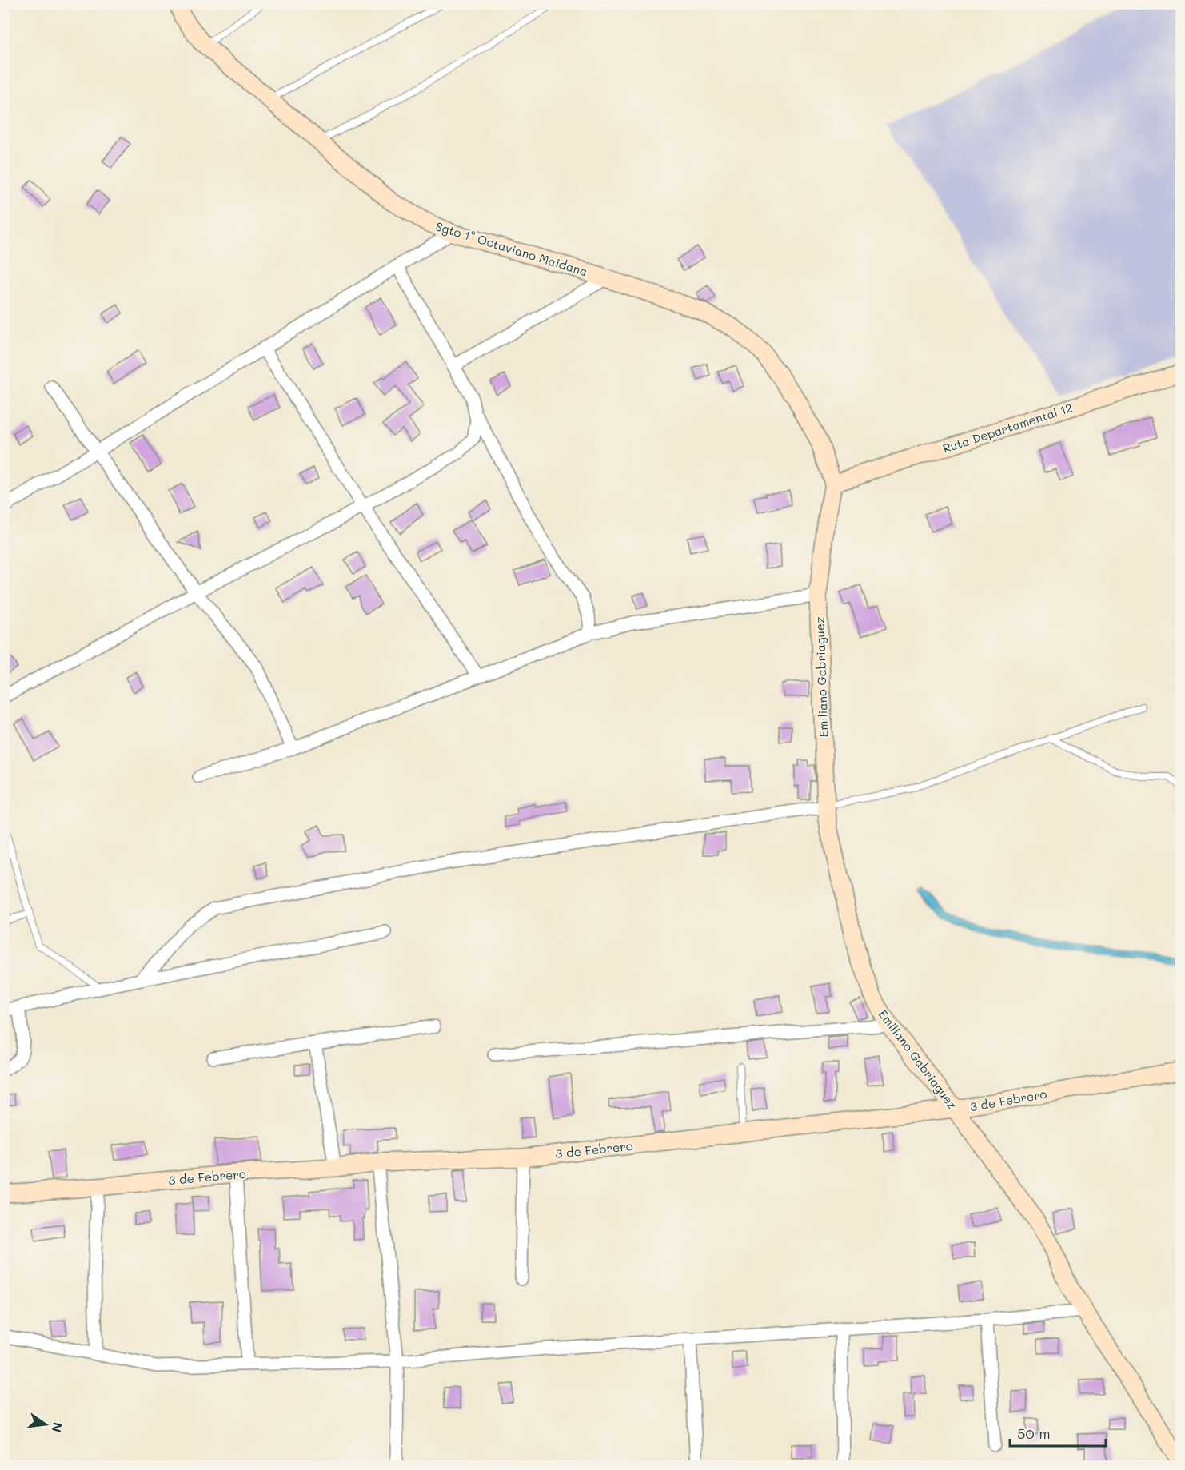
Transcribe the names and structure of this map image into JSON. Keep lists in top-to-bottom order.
{
  "streets": {
    "main road": [
      "Sgto 1° Octaviano Maidana",
      "Ruta Departamental 12",
      "Emiliano Gabriaguez",
      "3 de Febrero"
    ]
  },
  "crossings": [
    ["Sgto 1° Octaviano Maidana", "Ruta Departamental 12"],
    ["Sgto 1° Octaviano Maidana", "Emiliano Gabriaguez"],
    ["Ruta Departamental 12", "Emiliano Gabriaguez"],
    ["Emiliano Gabriaguez", "3 de Febrero"]
  ],
  "scale_bar": "50 m",
  "north": "right"
}
